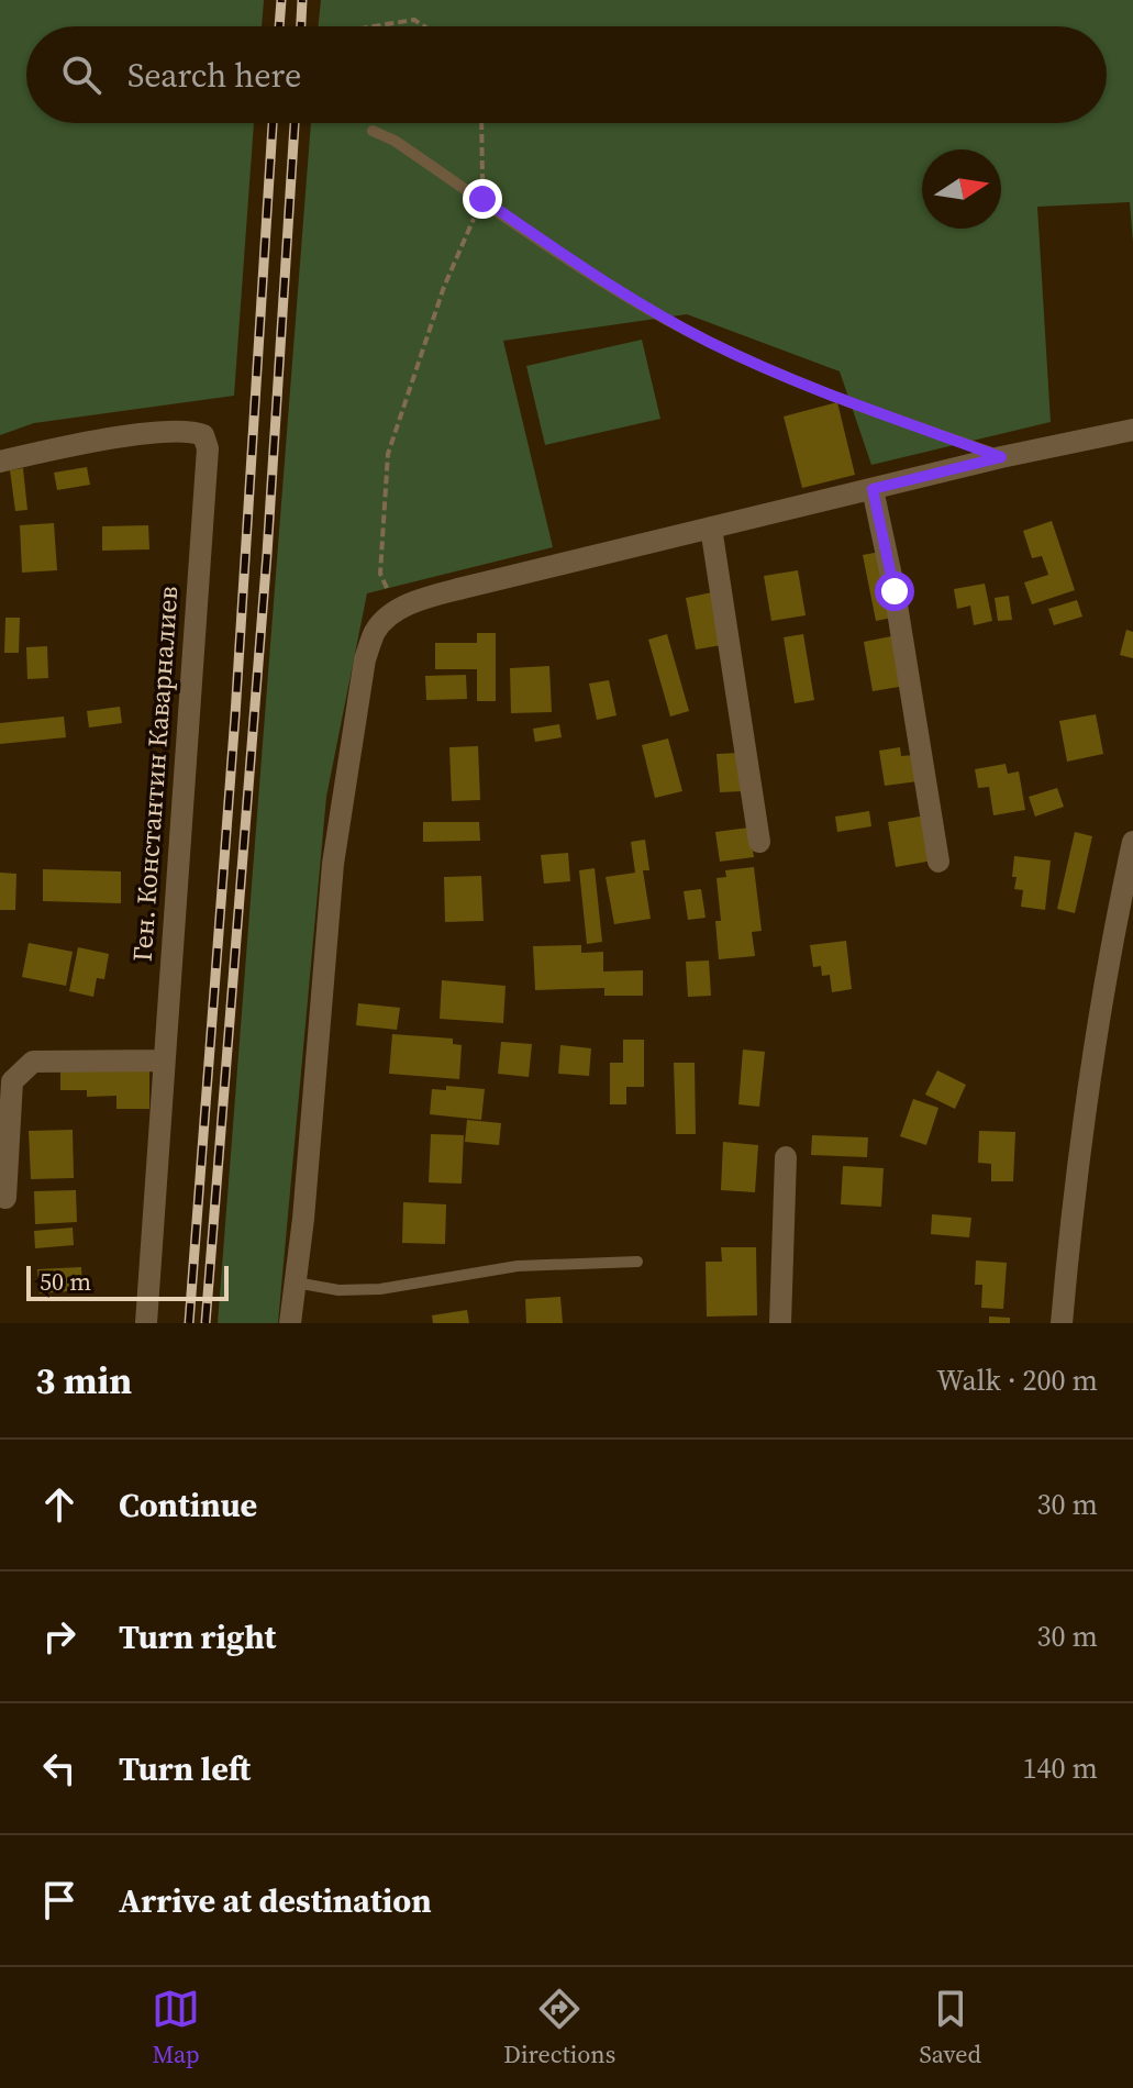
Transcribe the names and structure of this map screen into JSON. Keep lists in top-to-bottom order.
{
  "streets": {
    "street": ["Ген. Константин Каварналиев"]
  },
  "scale_bar": "50 m",
  "north": "right",
  "page": {
    "search": "Search here",
    "scale": "50 m",
    "heading": ["3 min", "Walk · 200 m"],
    "list": [
      ["Continue", "30 m"],
      ["Turn right", "30 m"],
      ["Turn left", "140 m"],
      "Arrive at destination"
    ],
    "nav": ["Map", "Directions", "Saved"]
  }
}
